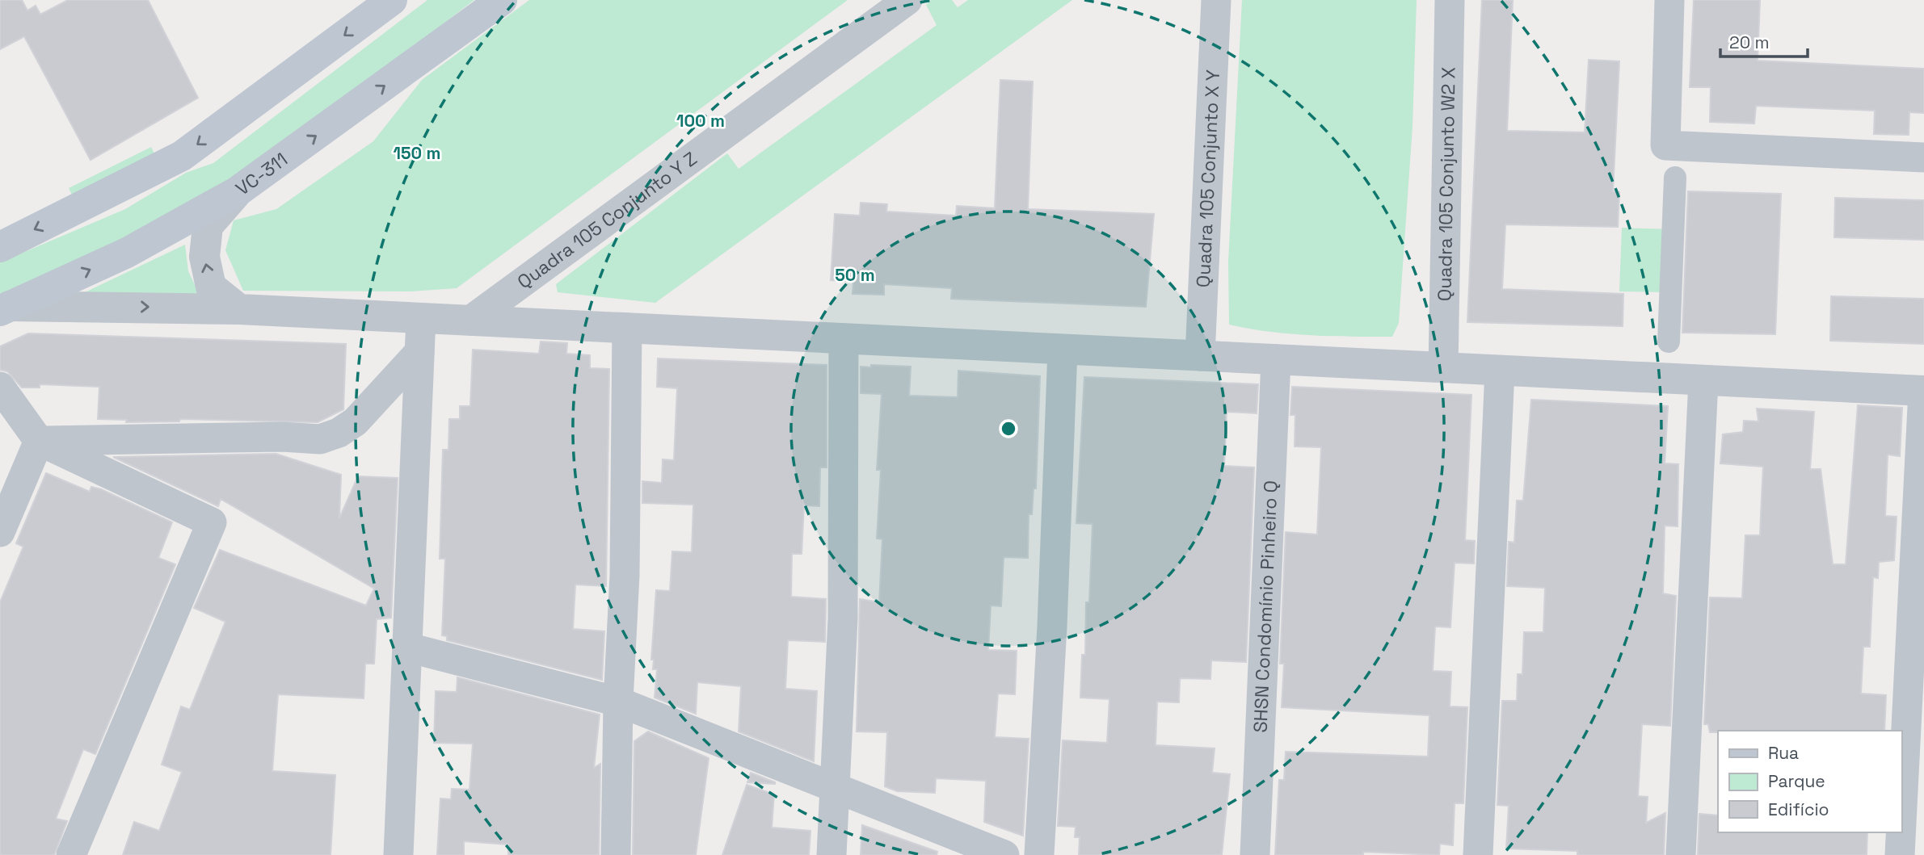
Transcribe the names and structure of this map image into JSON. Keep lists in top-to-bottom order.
{
  "streets": {
    "main road": ["VC-311"],
    "street": [
      "Quadra 105 Conjunto X Y",
      "Quadra 105 Conjunto W2 X",
      "Quadra 105 Conjunto Y Z",
      "SHSN Condomínio Pinheiro Q"
    ]
  },
  "legend": ["Rua", "Parque", "Edifício"],
  "scale_bar": "20 m",
  "rings": ["100 m", "150 m", "50 m"]
}
